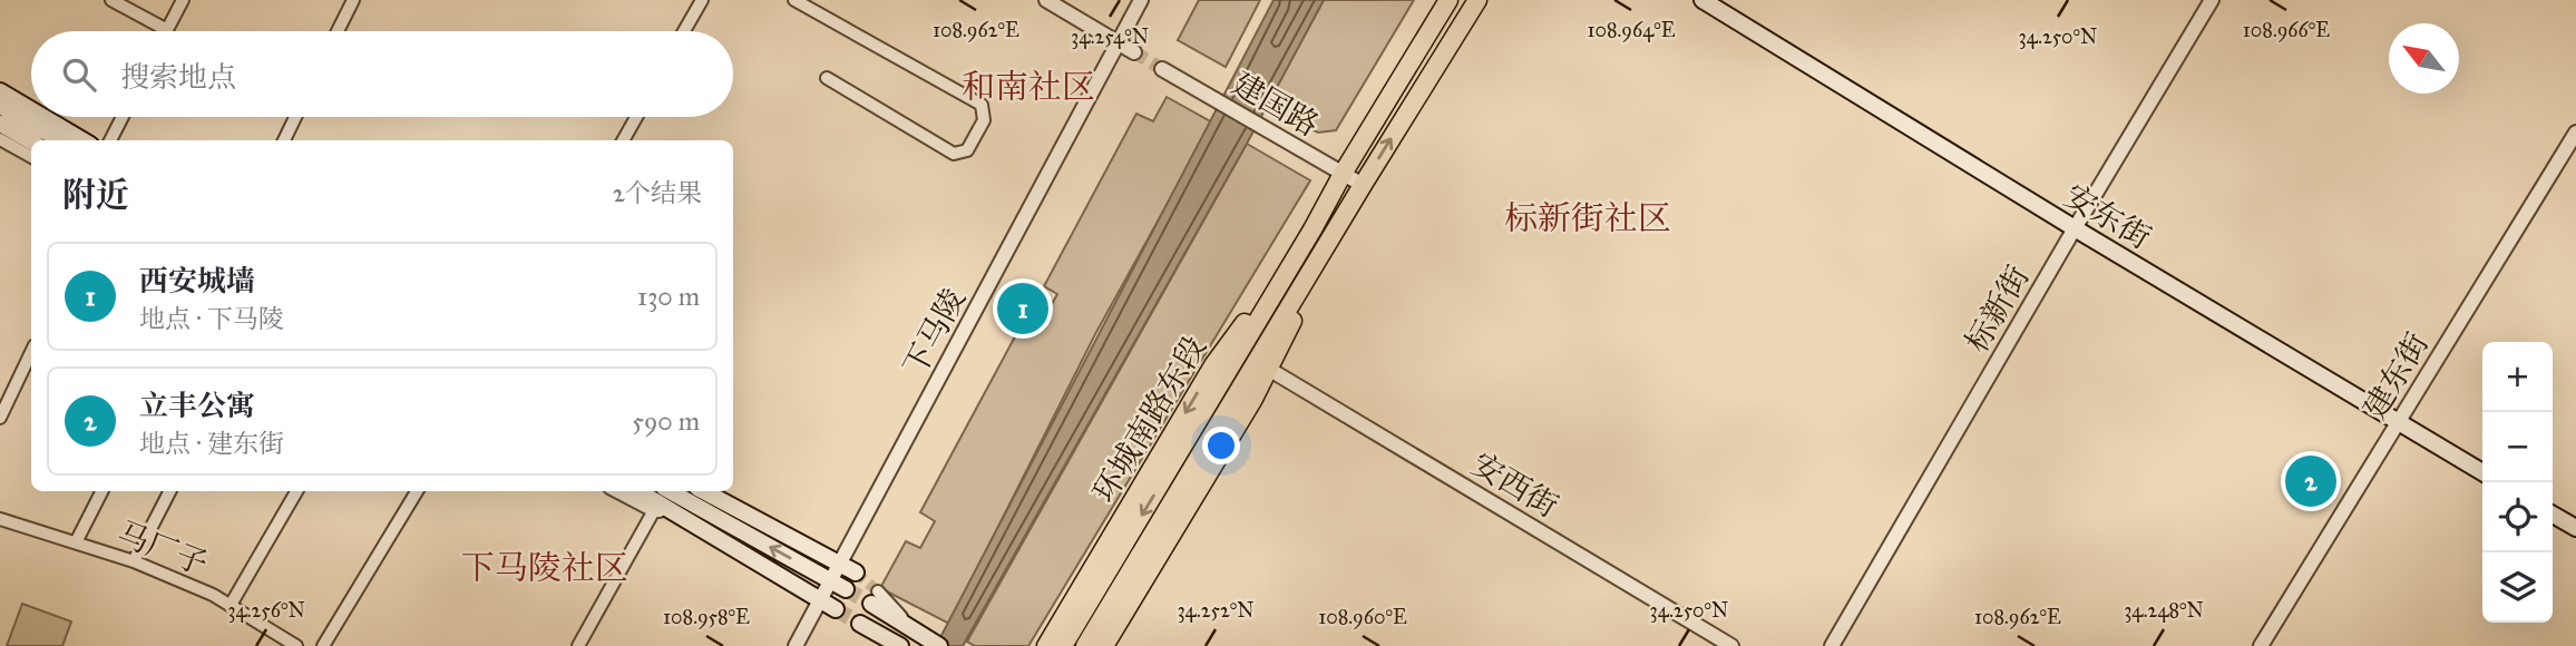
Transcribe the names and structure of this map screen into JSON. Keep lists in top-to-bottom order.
{
  "streets": {
    "main road": ["安东街", "环城南路东段"],
    "street": [
      "建国路",
      "标新街",
      "下马陵",
      "建东街",
      "安西街",
      "马厂子"
    ]
  },
  "crossings": [
    ["建国路", "环城南路东段"],
    ["安东街", "标新街"],
    ["安东街", "建东街"],
    ["环城南路东段", "安西街"]
  ],
  "districts": ["和南社区", "标新街社区", "下马陵社区"],
  "north": "top left",
  "page": {
    "search": "搜索地点",
    "heading": ["附近", "2个结果"],
    "list": [
      {
        "mark": "1",
        "name": "西安城墙",
        "note": "地点 · 下马陵",
        "value": "130 m"
      },
      {
        "mark": "2",
        "name": "立丰公寓",
        "note": "地点 · 建东街",
        "value": "590 m"
      }
    ],
    "pins": ["1", "2"],
    "map_buttons": ["+", "−"]
  },
  "coordinates": [
    "108.964°E",
    "108.966°E",
    "108.962°E",
    "34.254°N",
    "34.250°N",
    "34.256°N",
    "34.252°N",
    "34.248°N",
    "108.958°E",
    "108.960°E"
  ]
}
